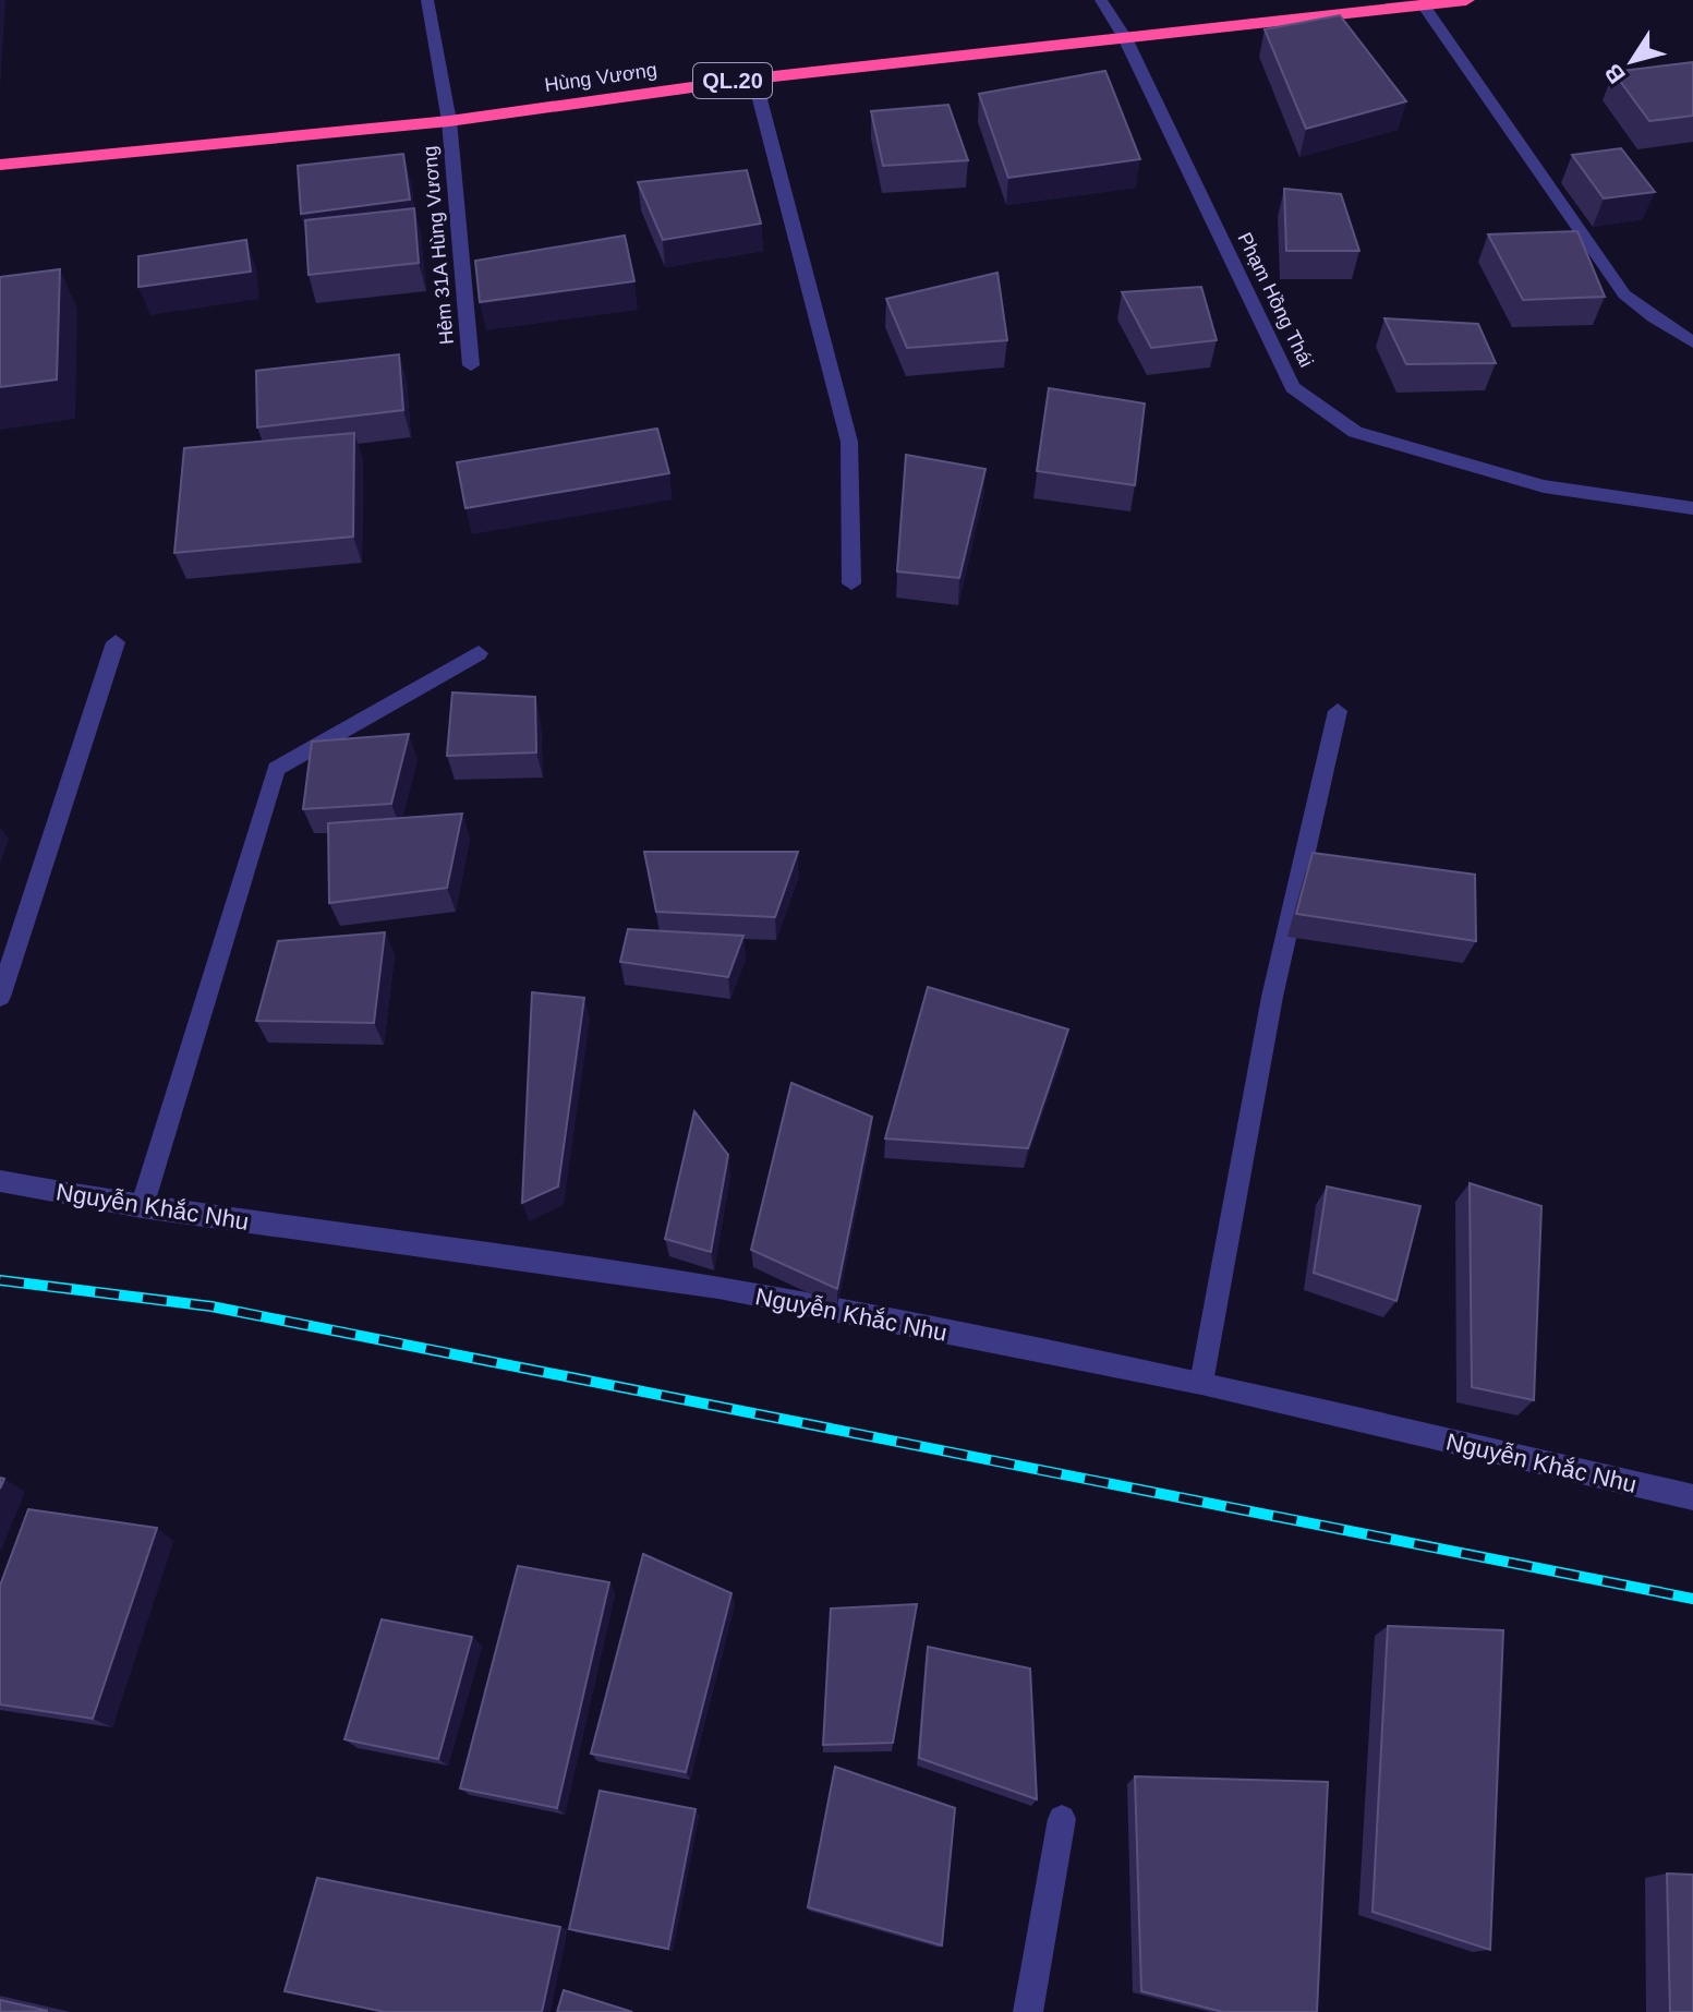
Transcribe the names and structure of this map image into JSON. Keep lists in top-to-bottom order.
{
  "streets": {
    "highway": ["Hùng Vương", "QL.20"],
    "street": ["Hẻm 31A Hùng Vương", "Phạm Hồng Thái", "Nguyễn Khắc Nhu"]
  },
  "crossings": [
    ["Hùng Vương", "Hẻm 31A Hùng Vương"],
    ["Hùng Vương", "Phạm Hồng Thái"]
  ],
  "north": "bottom left"
}
